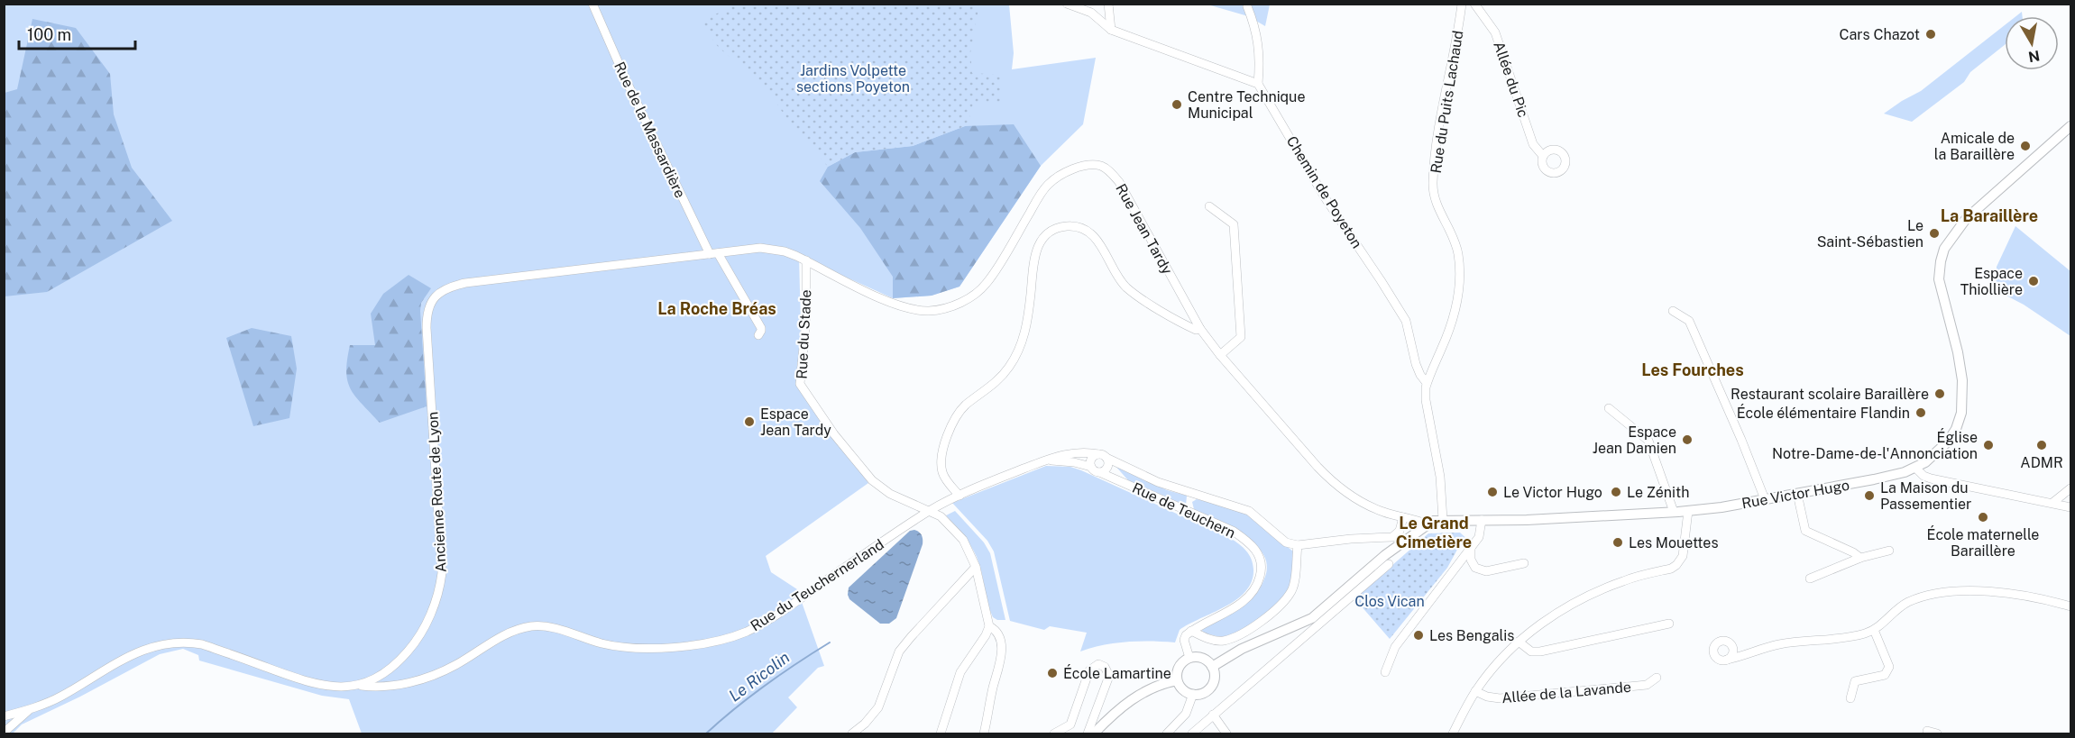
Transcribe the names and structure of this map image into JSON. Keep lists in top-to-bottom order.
{
  "streets": {
    "main road": ["Rue Victor Hugo"],
    "street": [
      "Allée du Pic",
      "Rue du Puits Lachaud",
      "Rue de la Massardière",
      "Chemin de Poyeton",
      "Rue Jean Tardy",
      "Rue du Stade",
      "Ancienne Route de Lyon",
      "Rue de Teuchern",
      "Rue du Teuchernerland",
      "Allée de la Lavande"
    ]
  },
  "crossings": [
    ["Rue du Puits Lachaud", "Chemin de Poyeton"],
    ["Rue de la Massardière", "Rue Jean Tardy"],
    ["Rue de la Massardière", "Ancienne Route de Lyon"],
    ["Rue Jean Tardy", "Rue du Stade"],
    ["Rue Jean Tardy", "Ancienne Route de Lyon"],
    ["Rue Jean Tardy", "Rue Victor Hugo"],
    ["Rue du Stade", "Rue du Teuchernerland"],
    ["Ancienne Route de Lyon", "Rue du Teuchernerland"]
  ],
  "districts": [
    "La Baraillère",
    "La Roche Bréas",
    "Les Fourches",
    "Le Grand Cimetière"
  ],
  "water": ["Le Ricolin"],
  "parks": ["Jardins Volpette sections Poyeton", "Clos Vican"],
  "places": [
    "Cars Chazot",
    "Centre Technique Municipal",
    "Amicale de la Baraillère",
    "Le Saint-Sébastien",
    "Espace Thiollière",
    "Restaurant scolaire Baraillère",
    "École élémentaire Flandin",
    "Espace Jean Tardy",
    "Espace Jean Damien",
    "Église Notre-Dame-de-l'Annonciation",
    "ADMR",
    "Le Victor Hugo",
    "Le Zénith",
    "La Maison du Passementier",
    "École maternelle Baraillère",
    "Les Mouettes",
    "Les Bengalis",
    "École Lamartine"
  ],
  "scale_bar": "100 m",
  "north": "bottom"
}
